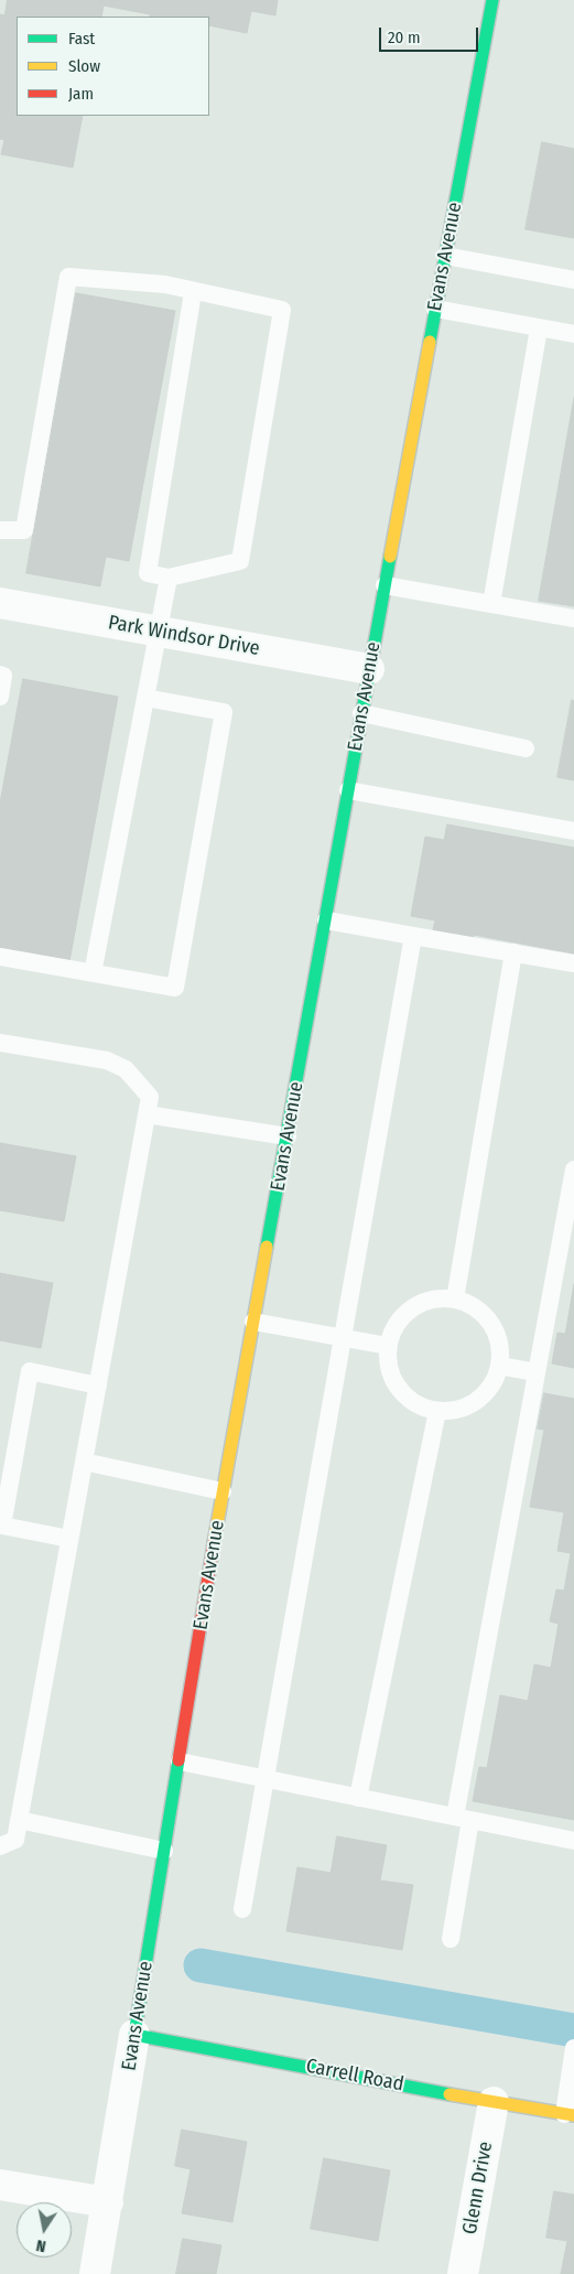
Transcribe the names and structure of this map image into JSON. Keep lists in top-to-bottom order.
{
  "streets": {
    "street": [
      "Evans Avenue",
      "Park Windsor Drive",
      "Carrell Road",
      "Glenn Drive"
    ]
  },
  "crossings": [
    ["Evans Avenue", "Park Windsor Drive"],
    ["Evans Avenue", "Carrell Road"],
    ["Carrell Road", "Glenn Drive"]
  ],
  "legend": ["Fast", "Slow", "Jam"],
  "scale_bar": "20 m",
  "north": "bottom"
}
